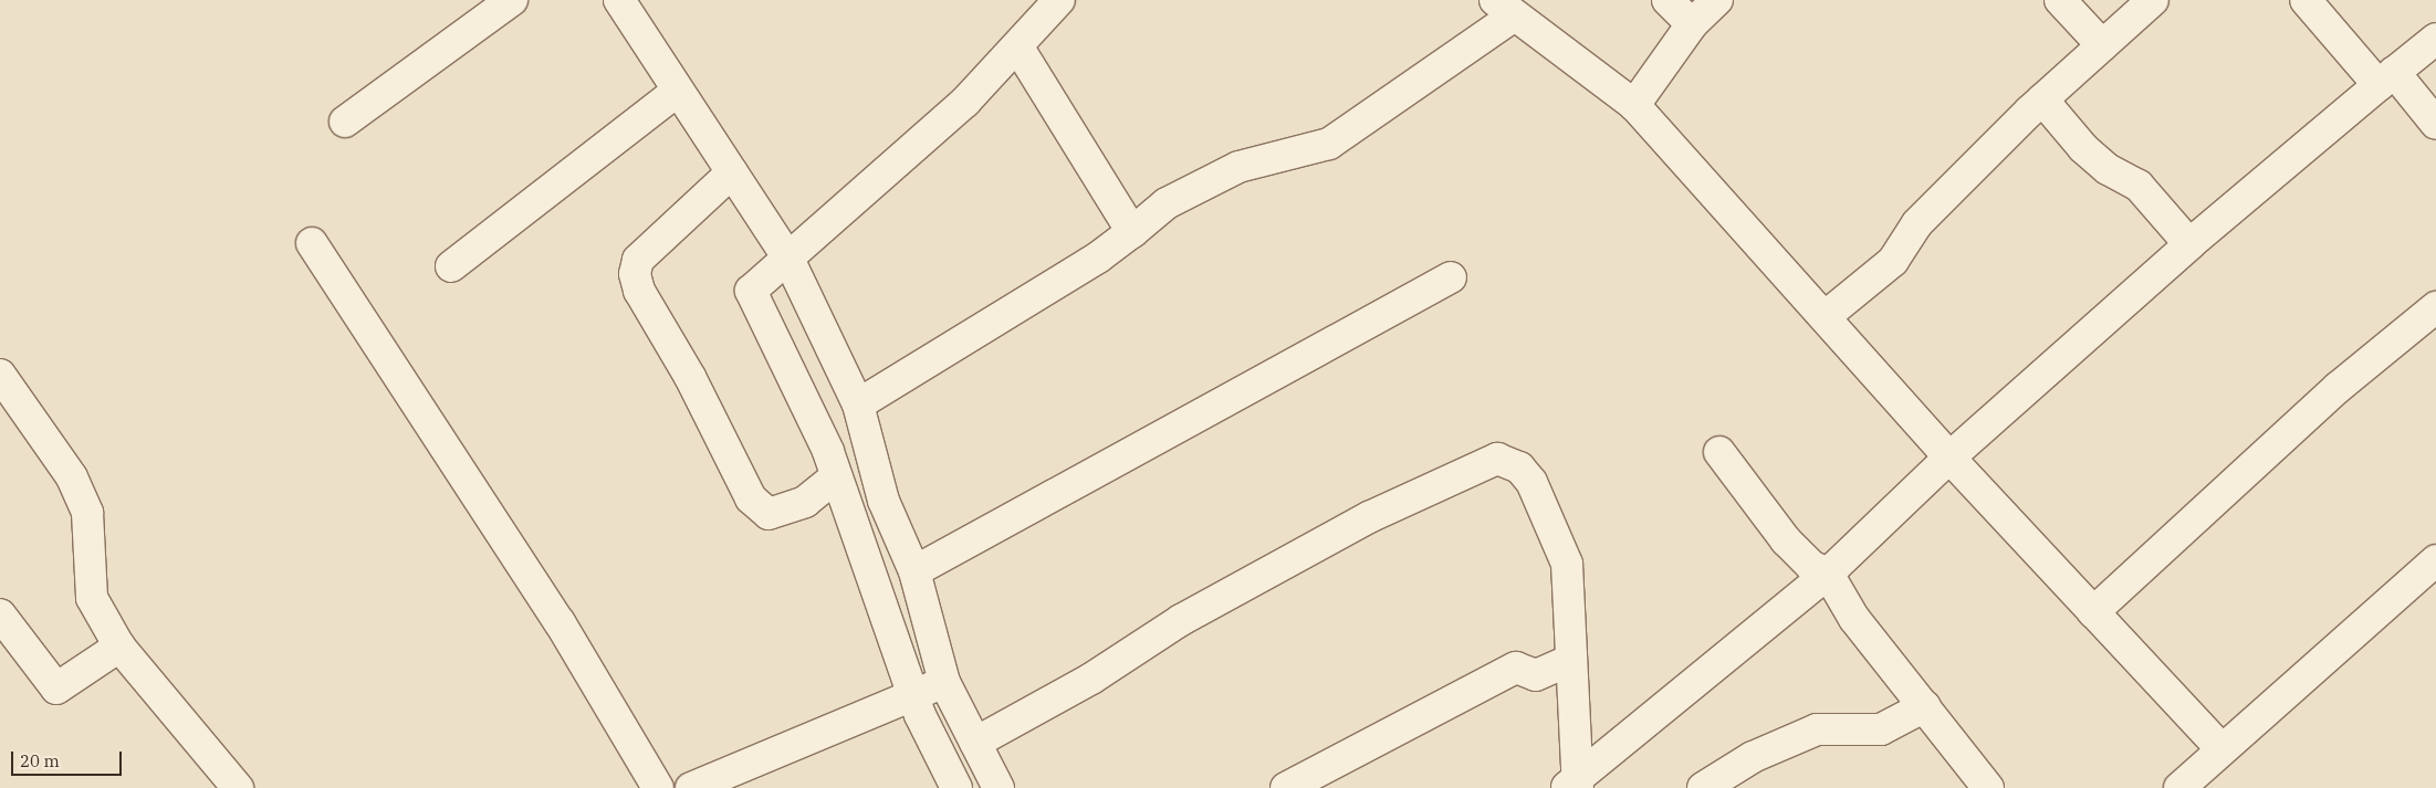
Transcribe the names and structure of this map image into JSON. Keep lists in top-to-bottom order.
{
  "scale_bar": "20 m"
}
